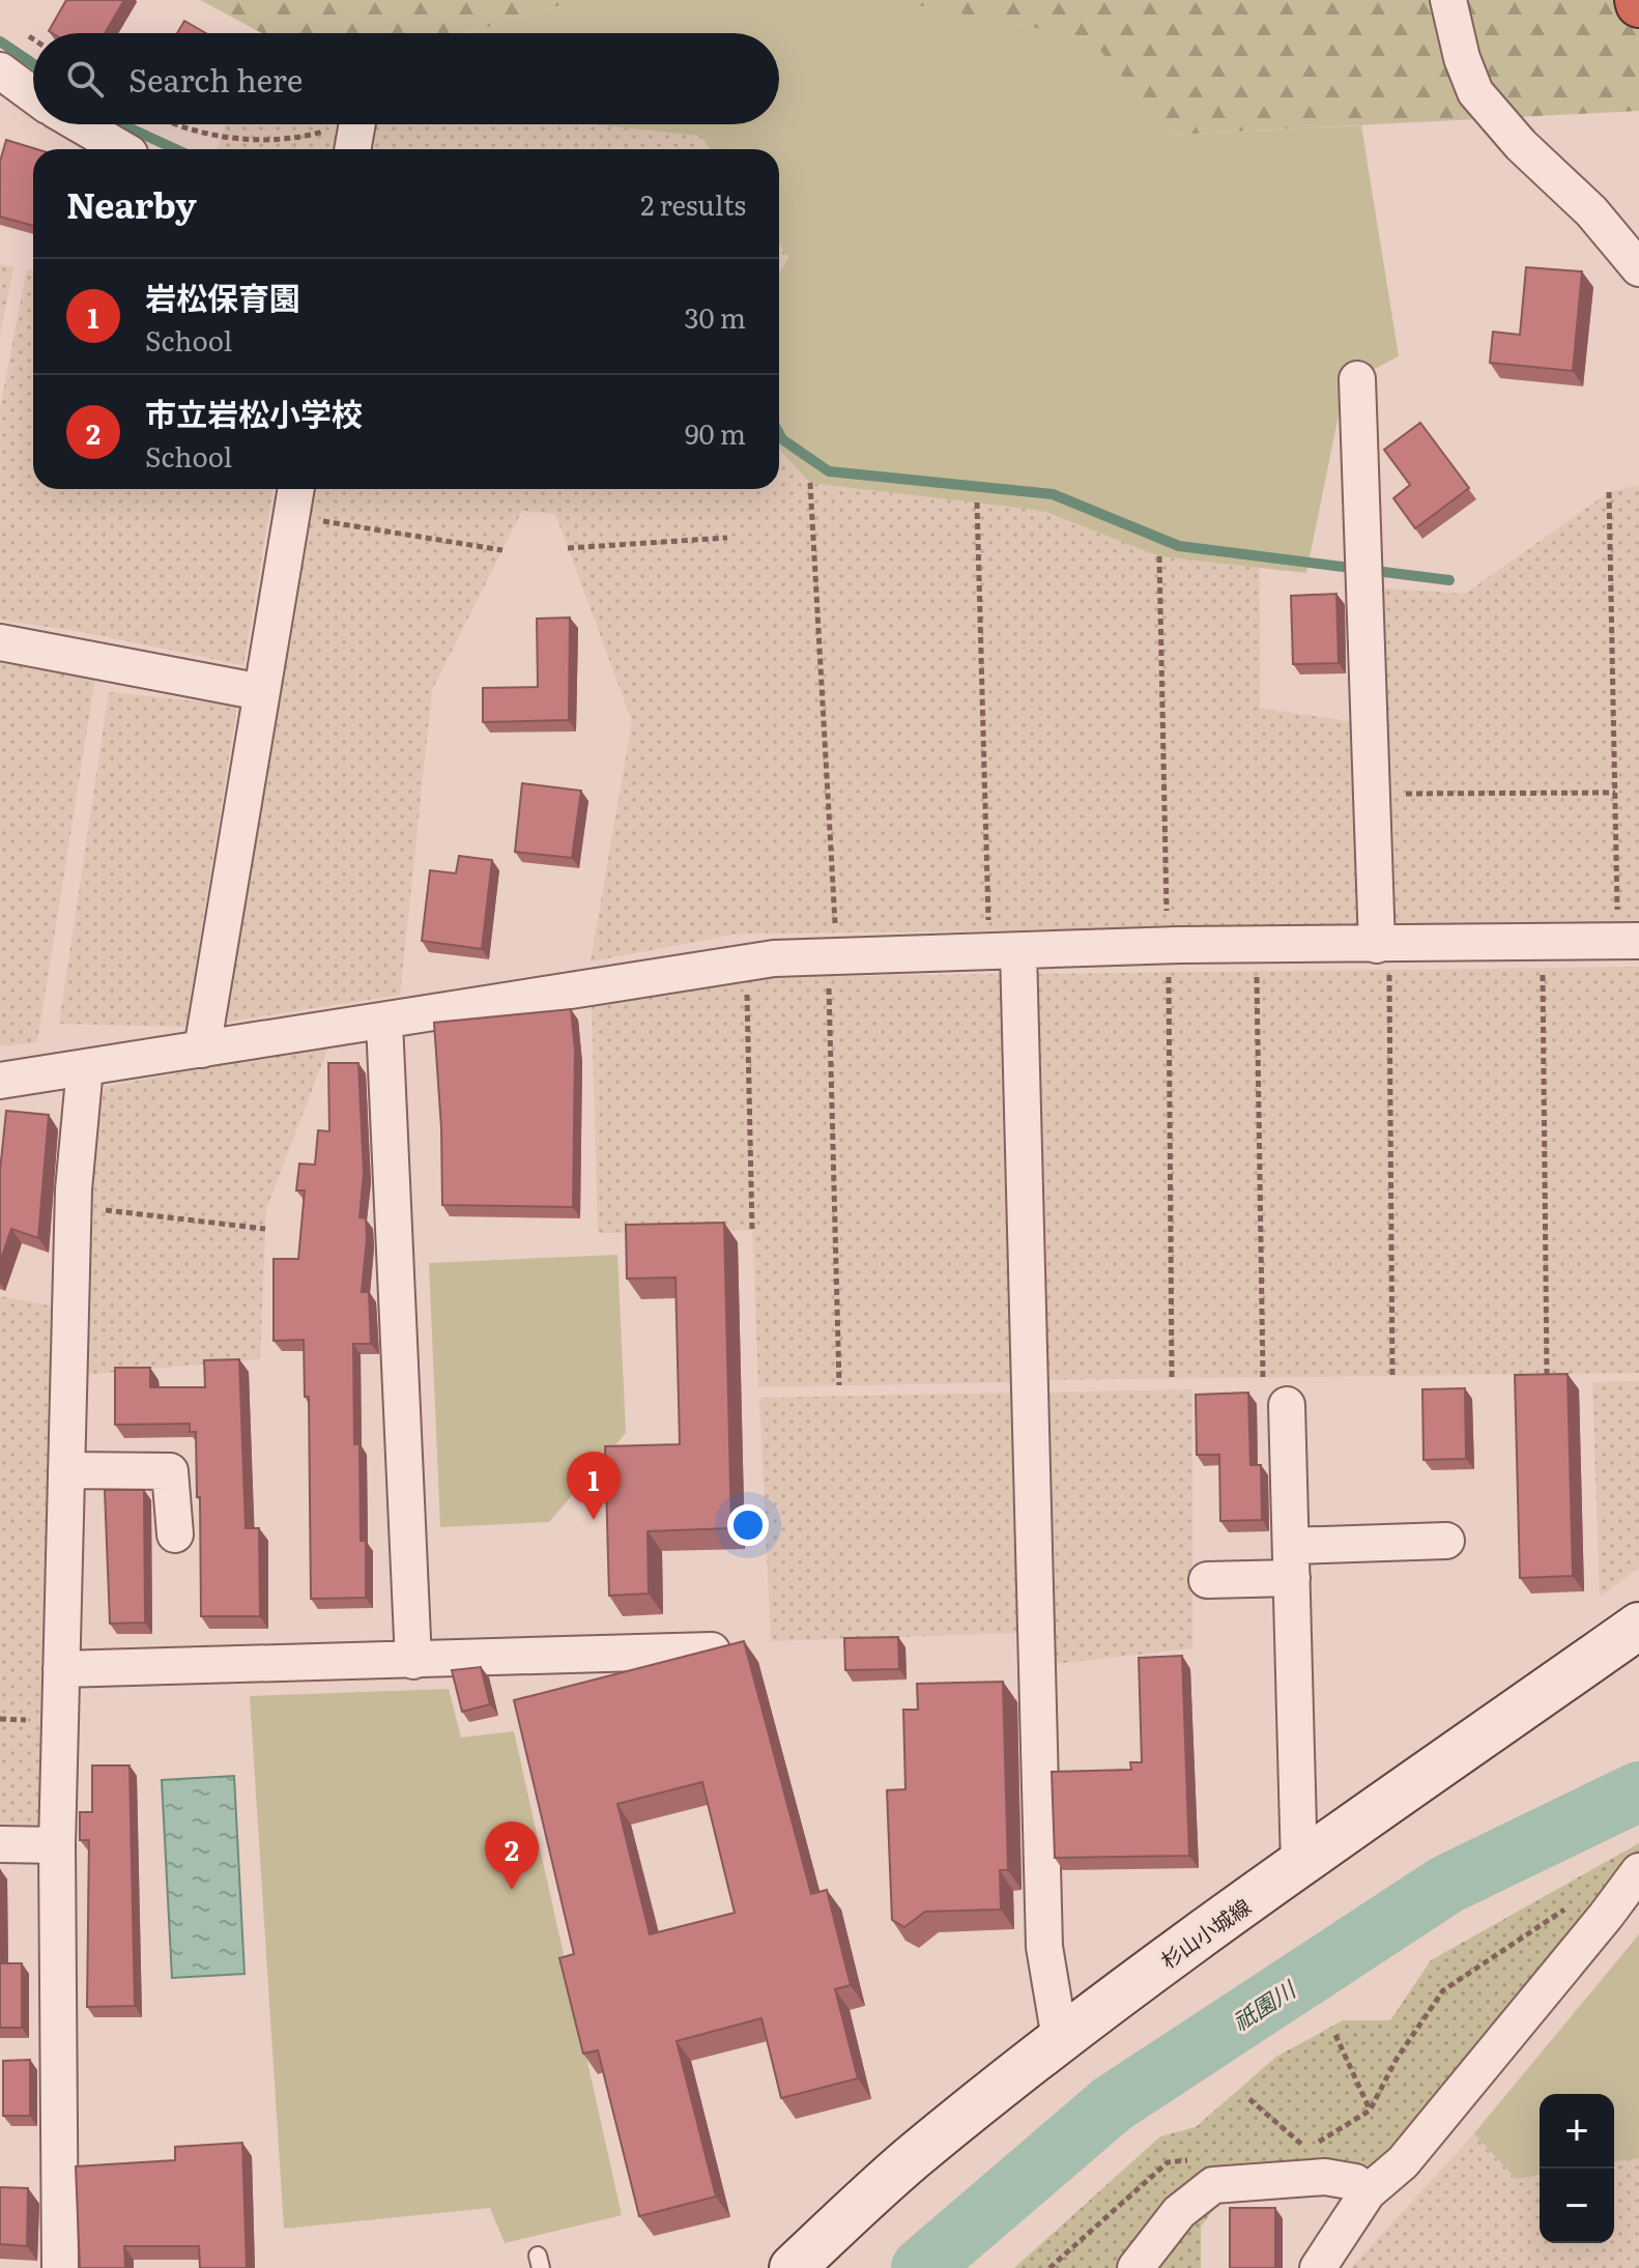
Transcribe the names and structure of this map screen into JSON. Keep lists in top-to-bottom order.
{
  "streets": {
    "main road": ["杉山小城線"]
  },
  "water": ["祇園川"],
  "page": {
    "search": "Search here",
    "heading": ["Nearby", "2 results"],
    "list": [
      {
        "mark": "1",
        "name": "岩松保育園",
        "note": "School",
        "value": "30 m"
      },
      {
        "mark": "2",
        "name": "市立岩松小学校",
        "note": "School",
        "value": "90 m"
      }
    ],
    "pins": ["1", "2"],
    "map_buttons": ["+", "−"]
  }
}
